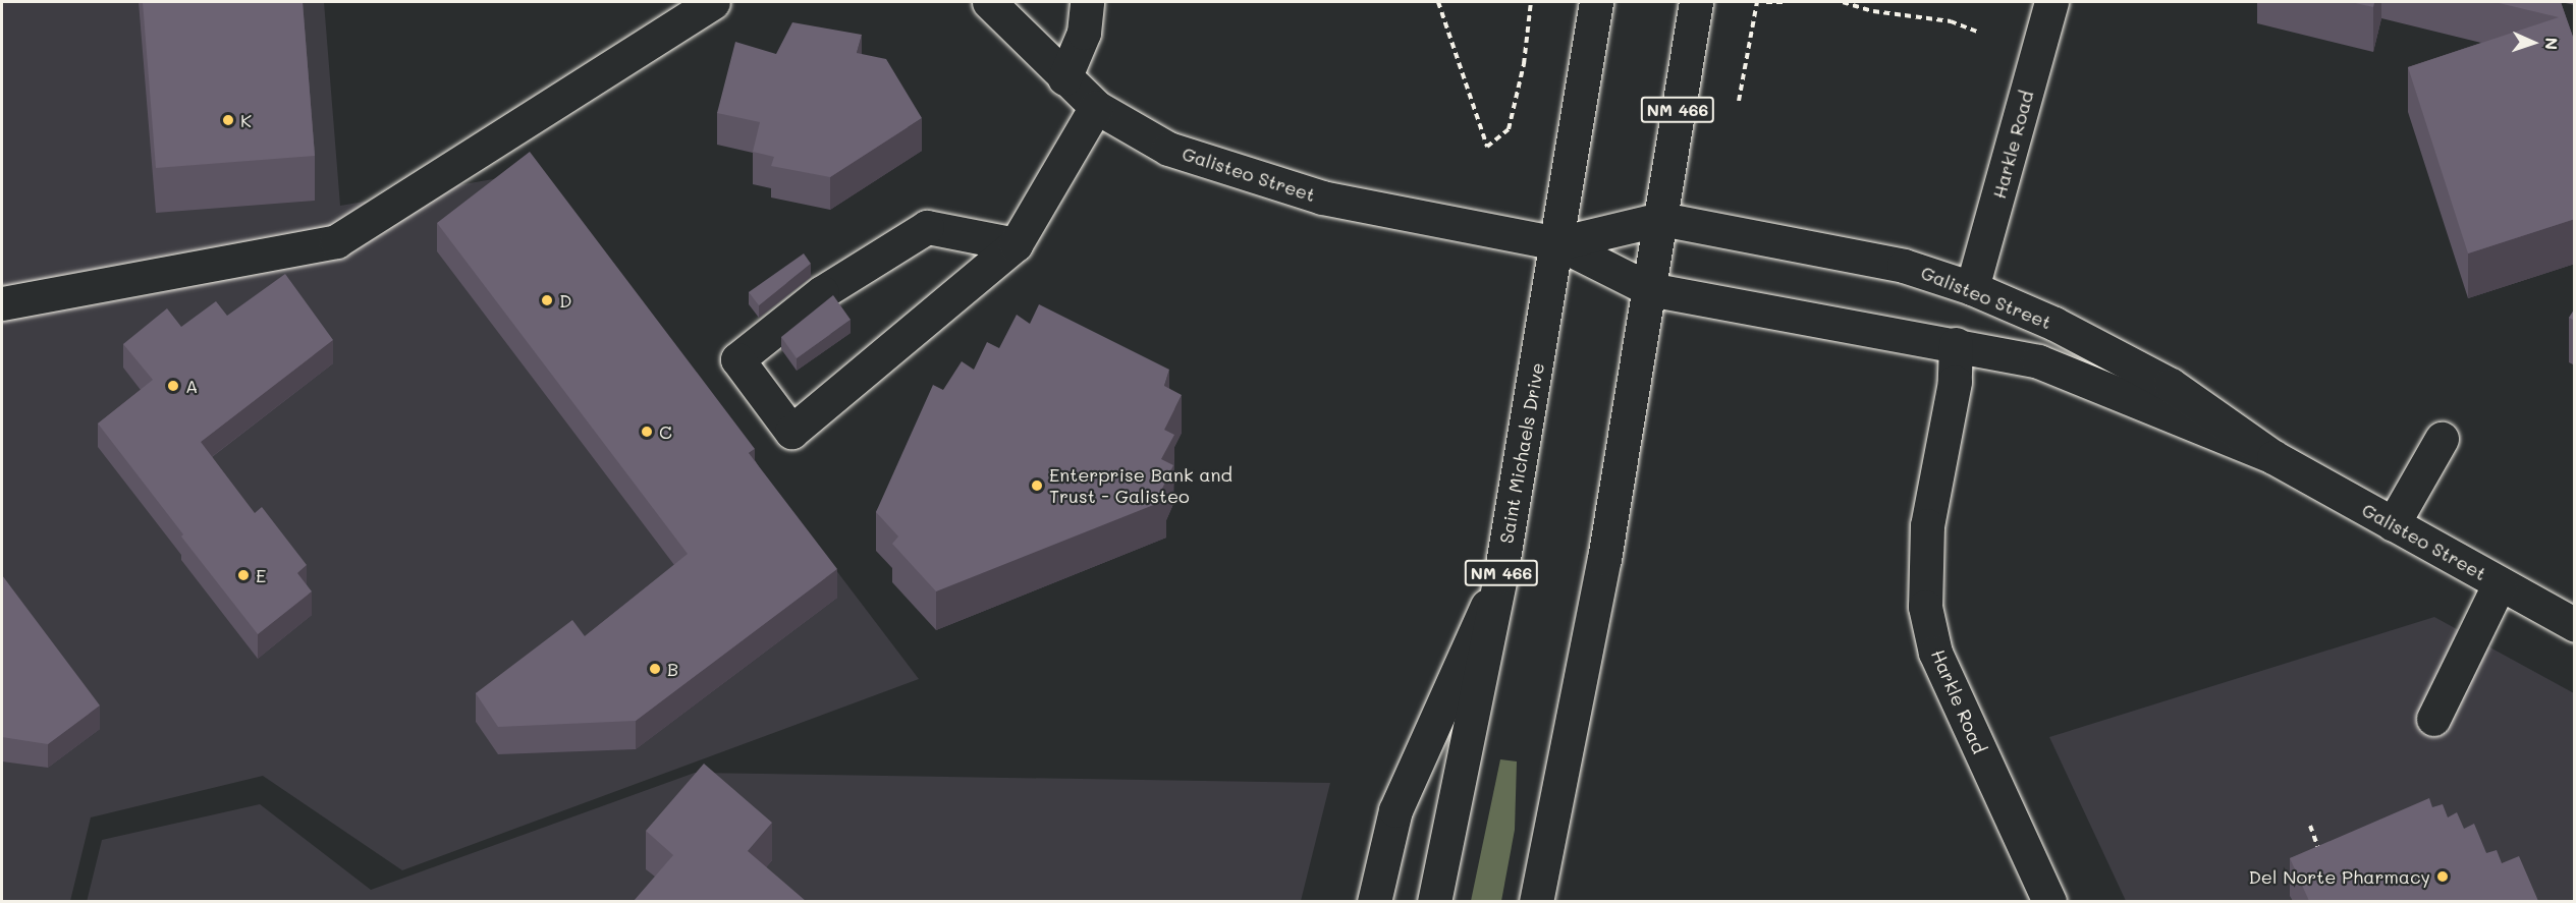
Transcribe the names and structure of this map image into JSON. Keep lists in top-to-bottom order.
{
  "streets": {
    "street": [
      "NM 466",
      "Harkle Road",
      "Galisteo Street",
      "Saint Michaels Drive"
    ]
  },
  "crossings": [
    ["NM 466", "Galisteo Street"],
    ["Harkle Road", "Galisteo Street"],
    ["Galisteo Street", "Saint Michaels Drive"]
  ],
  "places": [
    "K",
    "D",
    "A",
    "C",
    "Enterprise Bank and Trust - Galisteo",
    "E",
    "B",
    "Del Norte Pharmacy"
  ],
  "north": "right"
}
